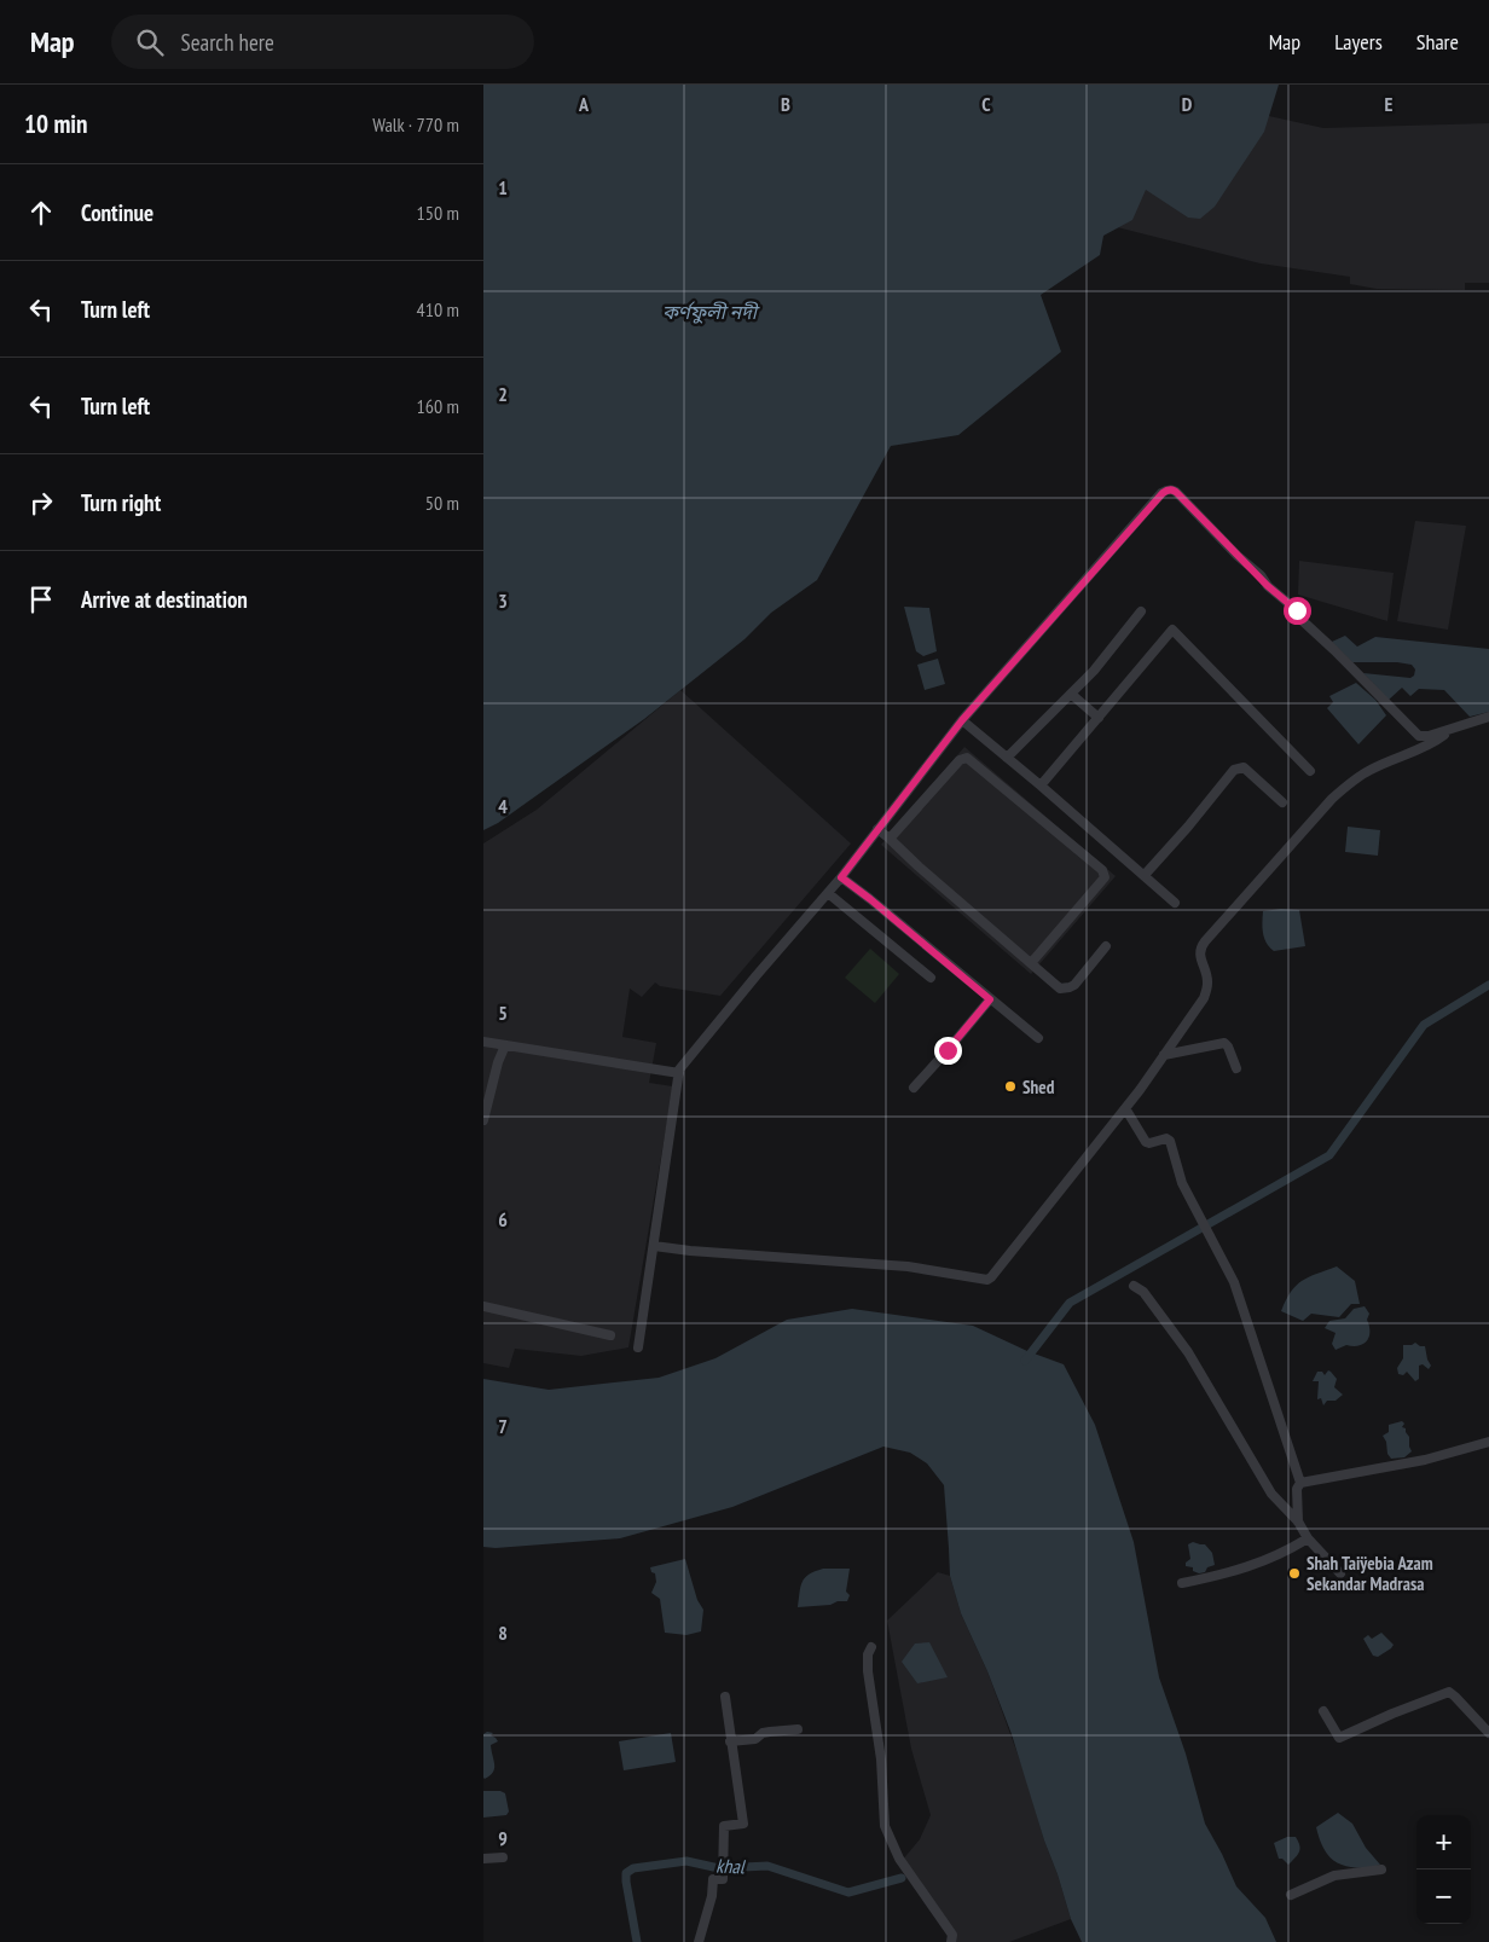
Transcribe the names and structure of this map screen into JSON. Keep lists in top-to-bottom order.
{
  "water": ["কর্ণফুলী নদী", "khal"],
  "places": ["Shed", "Shah Taiÿebia Azam Sekandar Madrasa"],
  "page": {
    "header": "Map",
    "search": "Search here",
    "nav": ["Map", "Layers", "Share"],
    "heading": ["10 min", "Walk · 770 m"],
    "list": [
      ["Continue", "150 m"],
      ["Turn left", "410 m"],
      ["Turn left", "160 m"],
      ["Turn right", "50 m"],
      "Arrive at destination"
    ],
    "map_buttons": ["+", "−"]
  },
  "grid": {
    "columns": [
      "A",
      "B",
      "C",
      "D",
      "E"
    ],
    "rows": [
      "1",
      "2",
      "3",
      "4",
      "5",
      "6",
      "7",
      "8",
      "9"
    ]
  }
}
